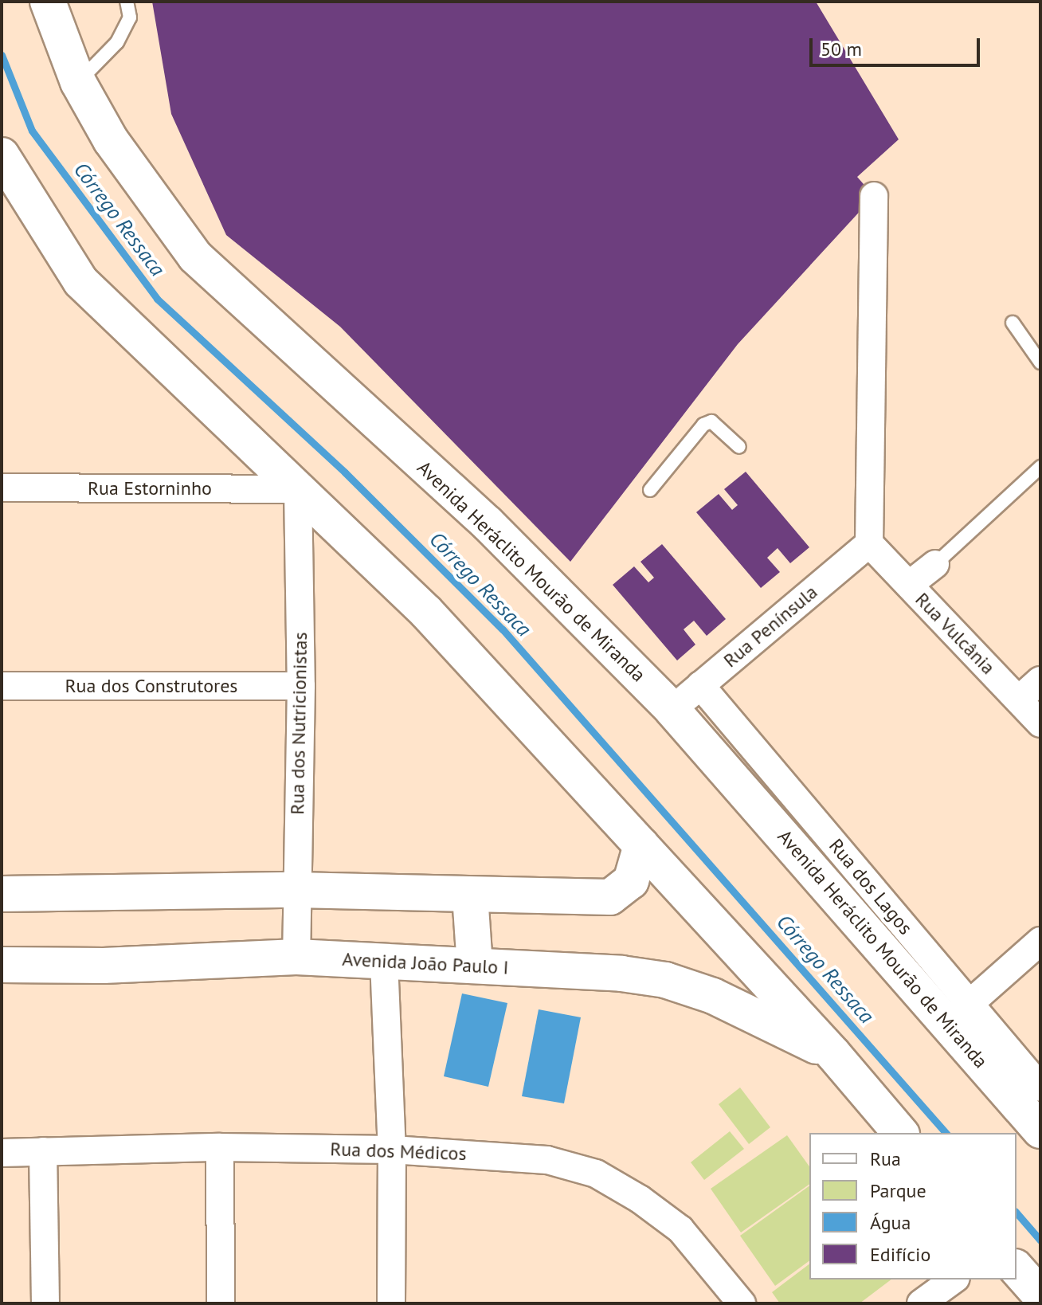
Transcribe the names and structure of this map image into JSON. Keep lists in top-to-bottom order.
{
  "streets": {
    "main road": ["Avenida Heráclito Mourão de Miranda", "Avenida João Paulo I"],
    "street": [
      "Rua Estorninho",
      "Rua Península",
      "Rua Vulcânia",
      "Rua dos Construtores",
      "Rua dos Nutricionistas",
      "Rua dos Lagos",
      "Rua dos Médicos"
    ]
  },
  "crossings": [
    ["Rua Estorninho", "Rua dos Nutricionistas"],
    ["Avenida Heráclito Mourão de Miranda", "Rua Península"],
    ["Avenida Heráclito Mourão de Miranda", "Rua dos Lagos"],
    ["Rua Península", "Rua Vulcânia"],
    ["Rua Península", "Rua dos Lagos"],
    ["Rua dos Construtores", "Rua dos Nutricionistas"],
    ["Rua dos Nutricionistas", "Avenida João Paulo I"]
  ],
  "water": ["Córrego Ressaca"],
  "legend": [
    "Rua",
    "Parque",
    "Água",
    "Edifício"
  ],
  "scale_bar": "50 m"
}
